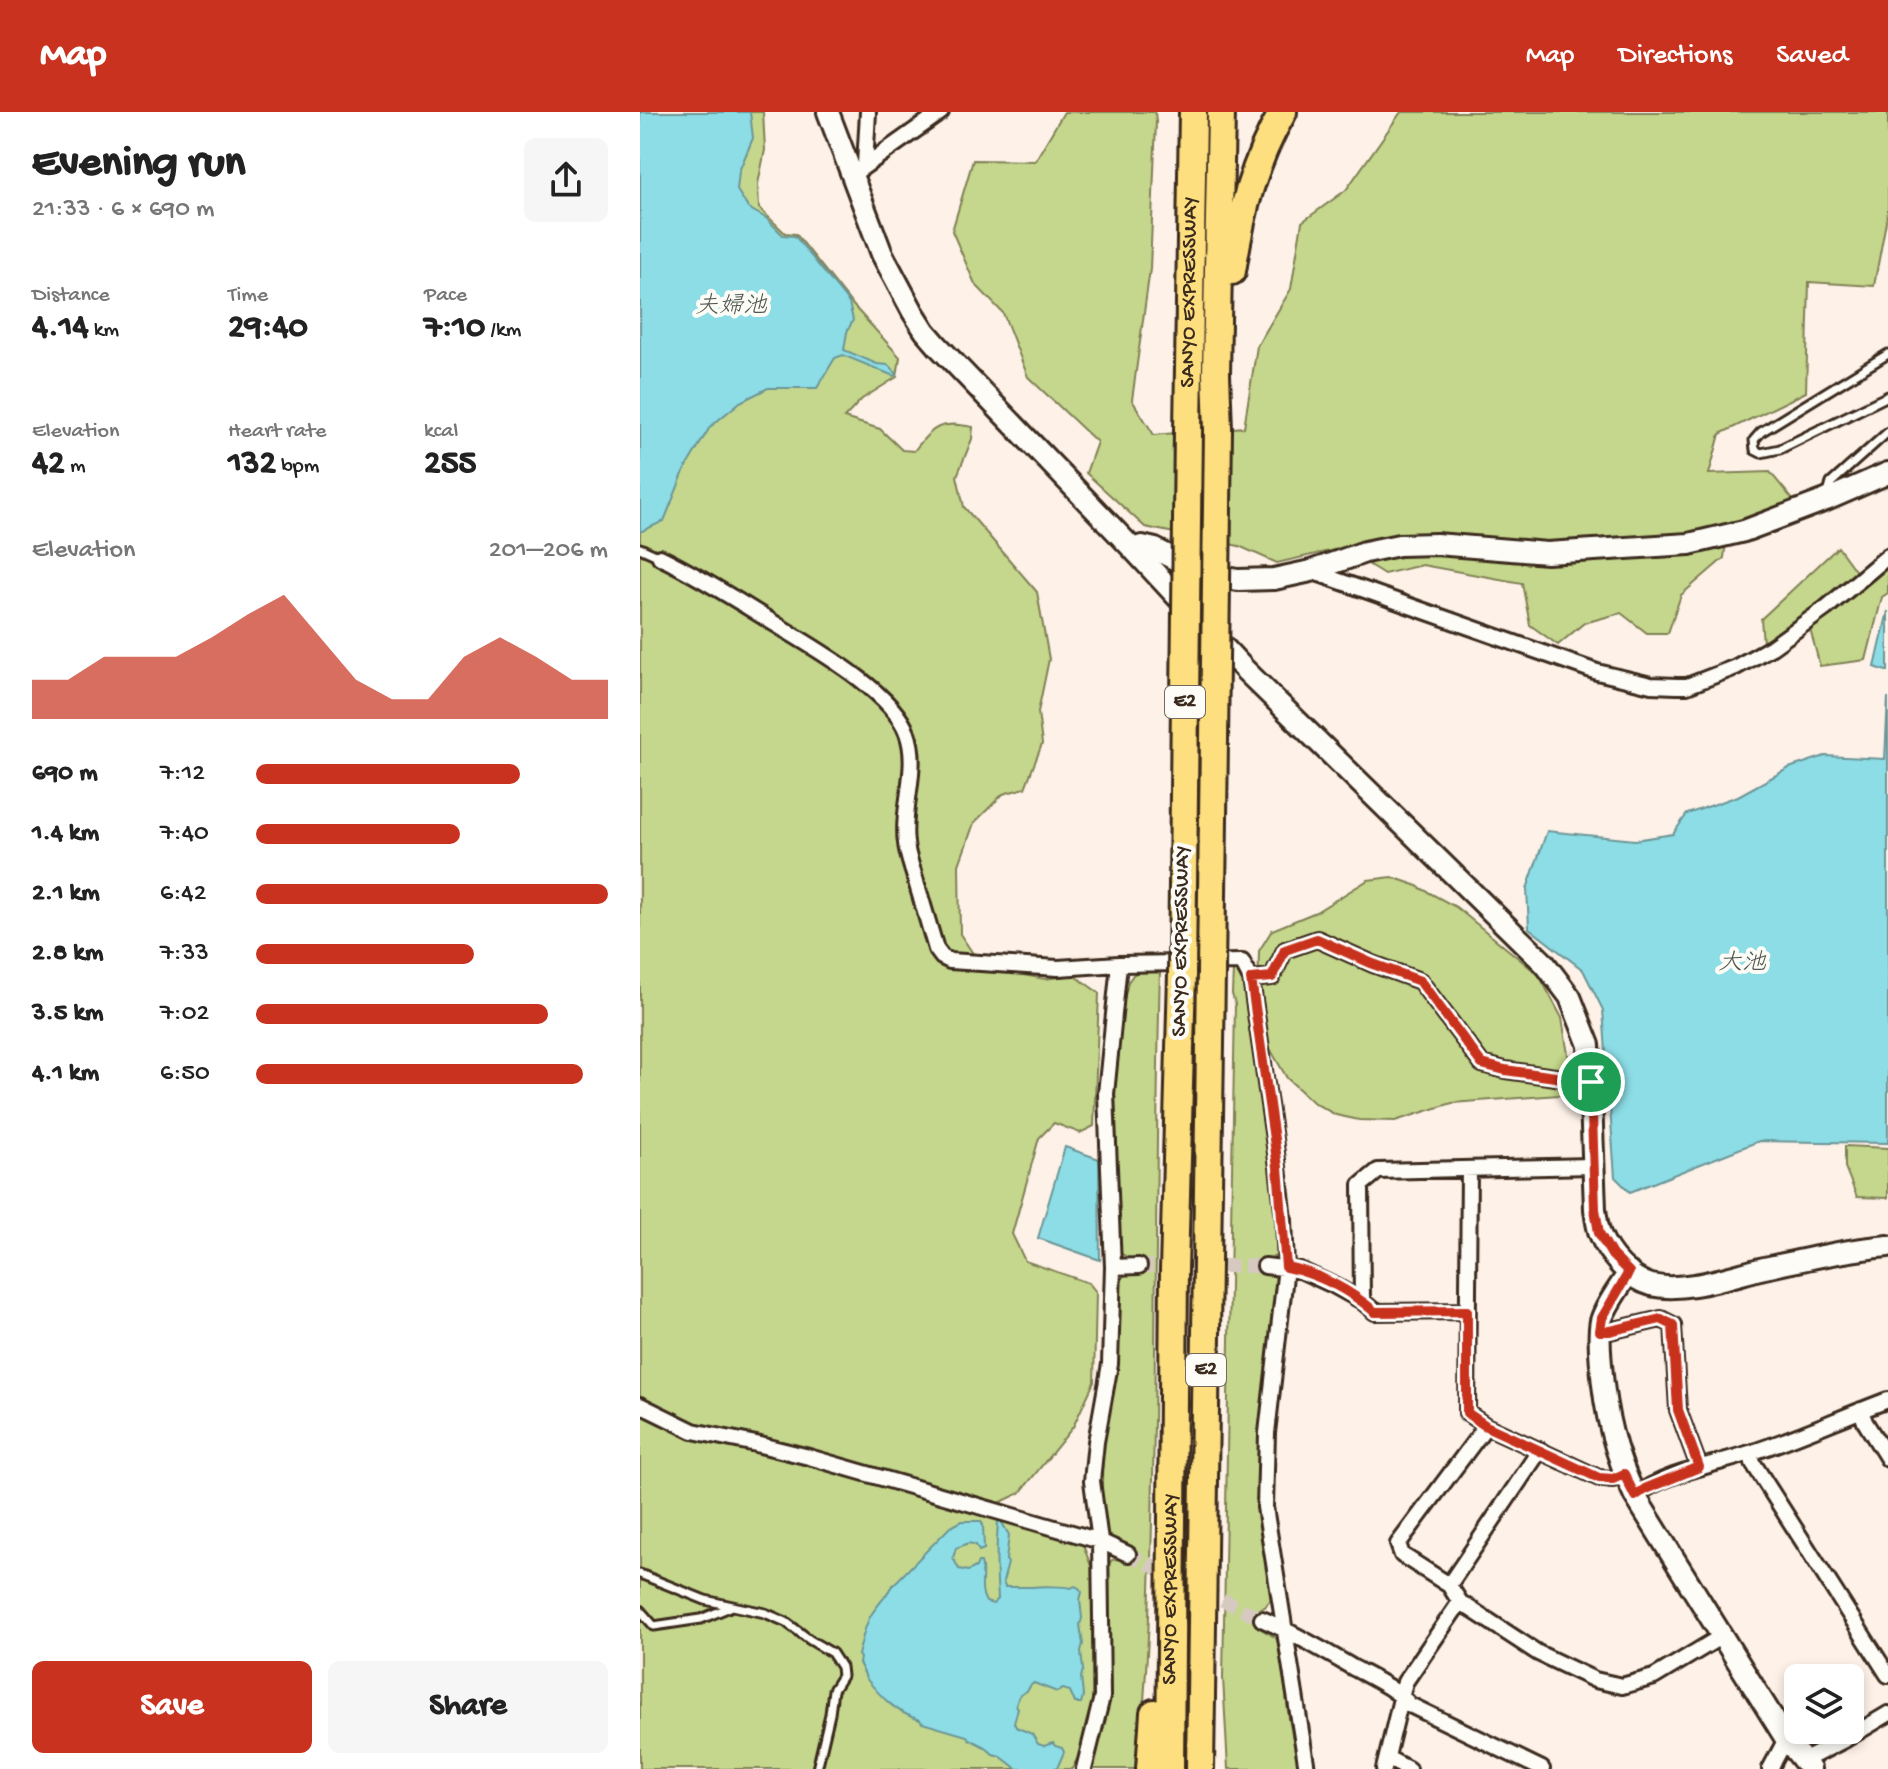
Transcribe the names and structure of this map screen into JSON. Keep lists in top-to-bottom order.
{
  "streets": {
    "highway": ["SANYO EXPRESSWAY", "E2"]
  },
  "water": ["夫婦池", "大池"],
  "page": {
    "header": "Map",
    "nav": ["Map", "Directions", "Saved"],
    "heading": ["Evening run", "21:33 · 6 × 690 m"],
    "stats": [
      ["Distance", "4.14 km"],
      ["Time", "29:40"],
      ["Pace", "7:10 /km"],
      ["Elevation", "42 m"],
      ["Heart rate", "132 bpm"],
      ["kcal", "255"]
    ],
    "chart": ["Elevation", "201–206 m"],
    "list": [
      {
        "name": "690 m",
        "note": "7:12"
      },
      {
        "name": "1.4 km",
        "note": "7:40"
      },
      {
        "name": "2.1 km",
        "note": "6:42"
      },
      {
        "name": "2.8 km",
        "note": "7:33"
      },
      {
        "name": "3.5 km",
        "note": "7:02"
      },
      {
        "name": "4.1 km",
        "note": "6:50"
      }
    ],
    "buttons": ["Save", "Share"]
  }
}
